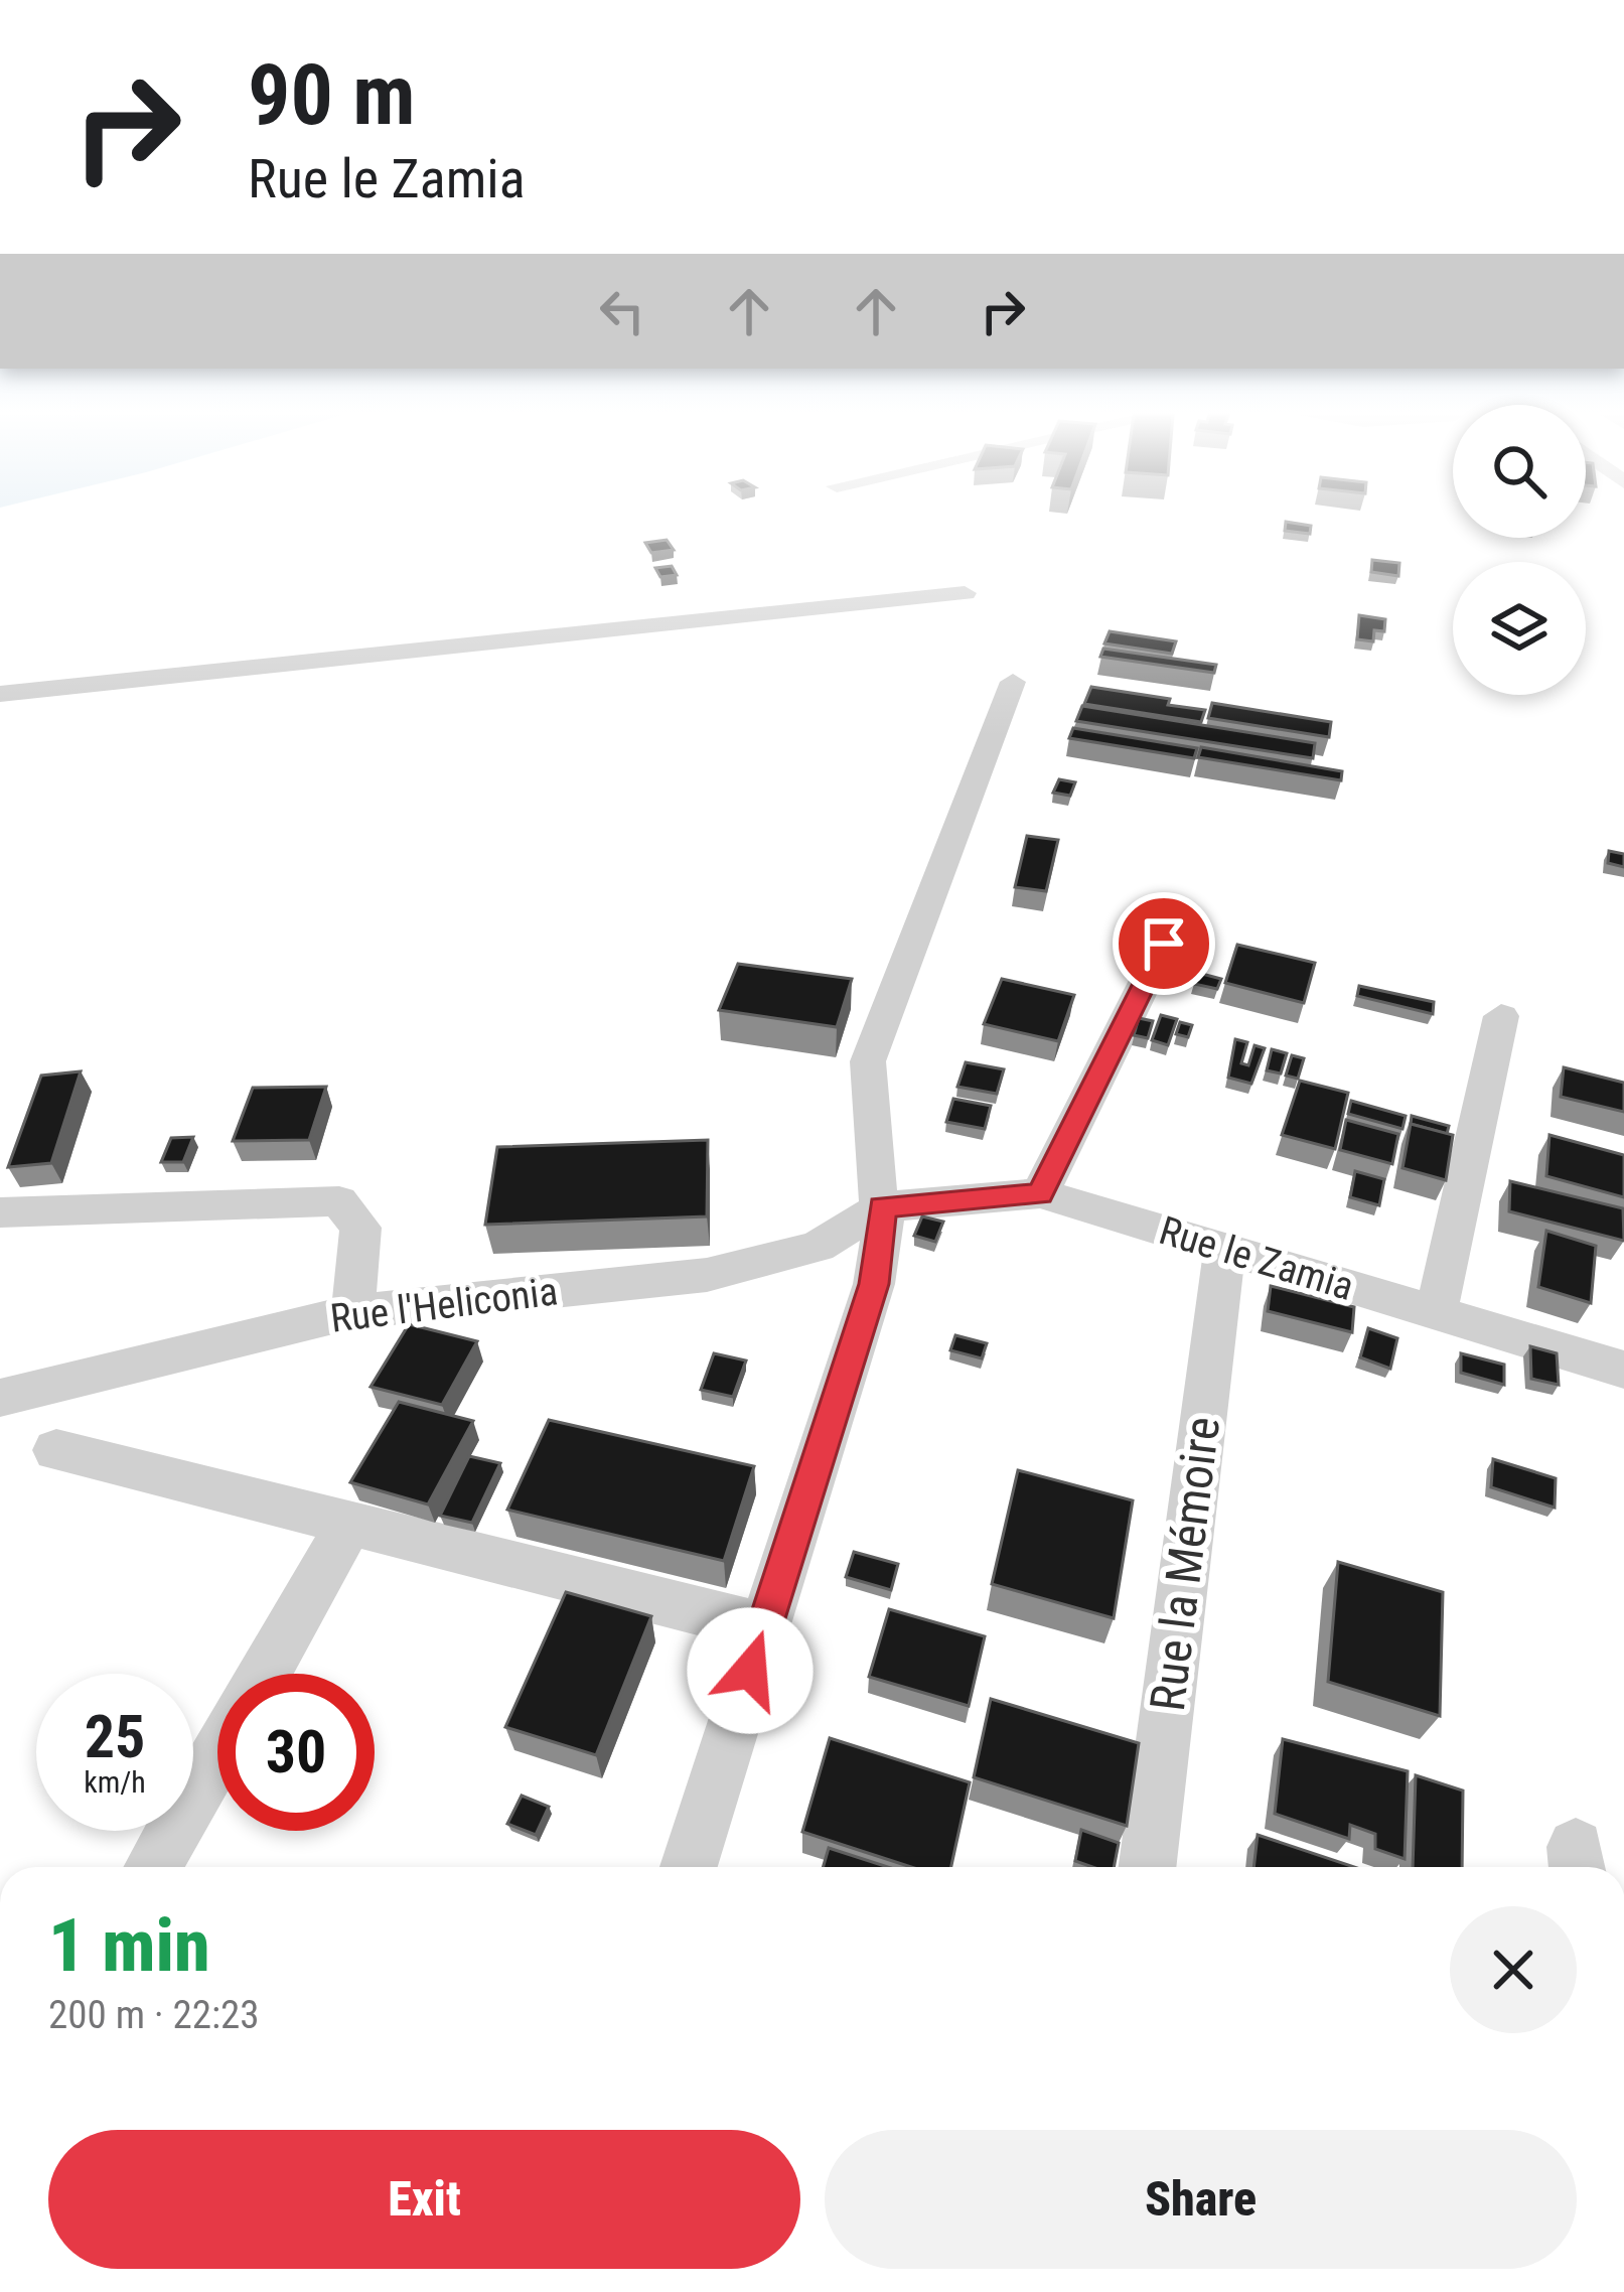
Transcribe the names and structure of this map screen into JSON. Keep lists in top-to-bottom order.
{
  "streets": {
    "street": ["Rue le Zamia", "Rue l'Heliconia", "Rue la Mémoire"]
  },
  "crossings": [
    ["Rue le Zamia", "Rue l'Heliconia"],
    ["Rue le Zamia", "Rue la Mémoire"]
  ],
  "page": {
    "turn": ["90 m", "Rue le Zamia"],
    "speed": "25 km/h",
    "limit": "30",
    "heading": ["1 min", "200 m · 22:23"],
    "buttons": ["Exit", "Share"]
  }
}
